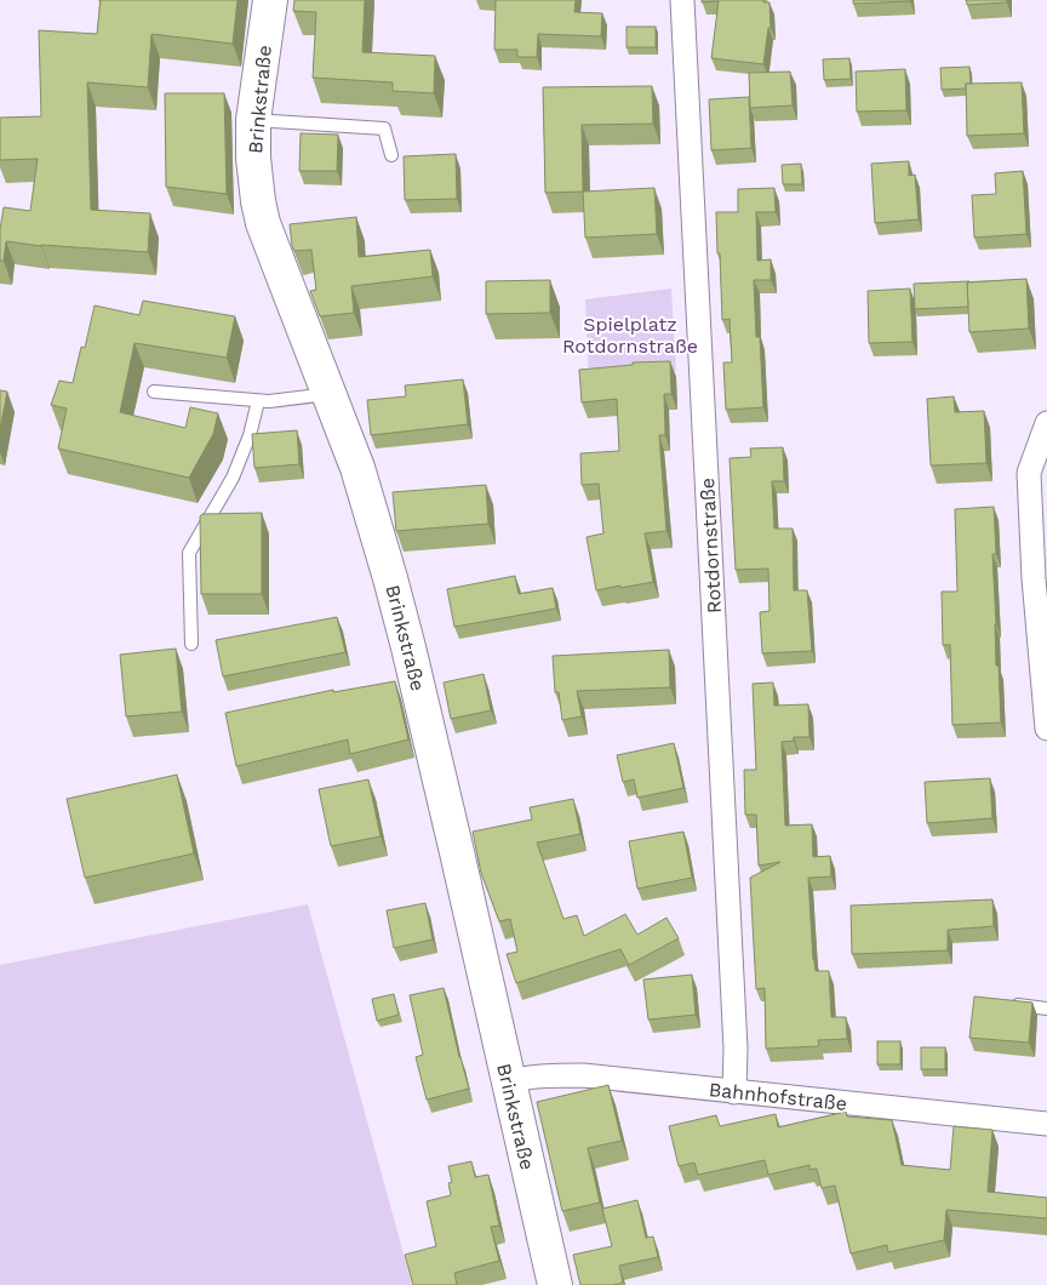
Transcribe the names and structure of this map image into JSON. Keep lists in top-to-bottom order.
{
  "streets": {
    "street": ["Brinkstraße", "Rotdornstraße", "Bahnhofstraße"]
  },
  "crossings": [
    ["Brinkstraße", "Bahnhofstraße"],
    ["Rotdornstraße", "Bahnhofstraße"]
  ],
  "parks": ["Spielplatz Rotdornstraße"]
}
